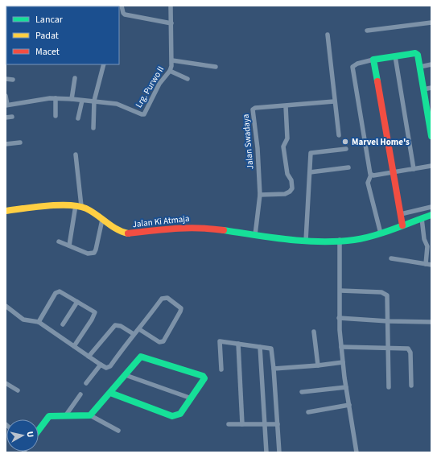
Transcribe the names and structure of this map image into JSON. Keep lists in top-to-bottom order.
{
  "streets": {
    "street": ["Lrg. Purwo II", "Jalan Swadaya", "Jalan Ki Atmaja"]
  },
  "crossings": [
    ["Jalan Swadaya", "Jalan Ki Atmaja"]
  ],
  "places": ["Marvel Home's"],
  "legend": ["Lancar", "Padat", "Macet"],
  "north": "right"
}
